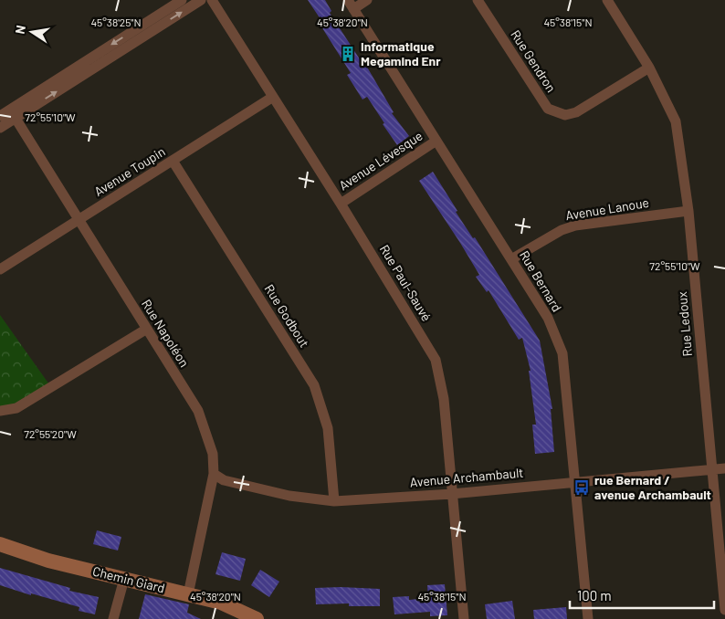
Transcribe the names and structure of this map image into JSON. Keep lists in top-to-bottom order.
{
  "streets": {
    "street": [
      "Rue Gendron",
      "Avenue Lévesque",
      "Avenue Toupin",
      "Avenue Lanoue",
      "Rue Bernard",
      "Rue Paul-Sauvé",
      "Rue Godbout",
      "Rue Ledoux",
      "Rue Napoléon",
      "Avenue Archambault",
      "Chemin Giard"
    ]
  },
  "crossings": [
    ["Rue Gendron", "Rue Ledoux"],
    ["Avenue Lévesque", "Rue Bernard"],
    ["Avenue Lévesque", "Rue Paul-Sauvé"],
    ["Avenue Toupin", "Rue Paul-Sauvé"],
    ["Avenue Toupin", "Rue Godbout"],
    ["Avenue Toupin", "Rue Napoléon"],
    ["Avenue Lanoue", "Rue Bernard"],
    ["Avenue Lanoue", "Rue Ledoux"],
    ["Rue Bernard", "Avenue Archambault"],
    ["Rue Paul-Sauvé", "Avenue Archambault"],
    ["Rue Godbout", "Avenue Archambault"],
    ["Rue Ledoux", "Avenue Archambault"],
    ["Rue Napoléon", "Avenue Archambault"],
    ["Rue Napoléon", "Chemin Giard"]
  ],
  "places": {
    "building": ["Informatique Megamind Enr"],
    "bus stop": ["rue Bernard / avenue Archambault"]
  },
  "scale_bar": "100 m",
  "north": "left",
  "coordinates": [
    "45°38'25\"N",
    "45°38'20\"N",
    "45°38'15\"N",
    "72°55'10\"W",
    "72°55'20\"W"
  ]
}
